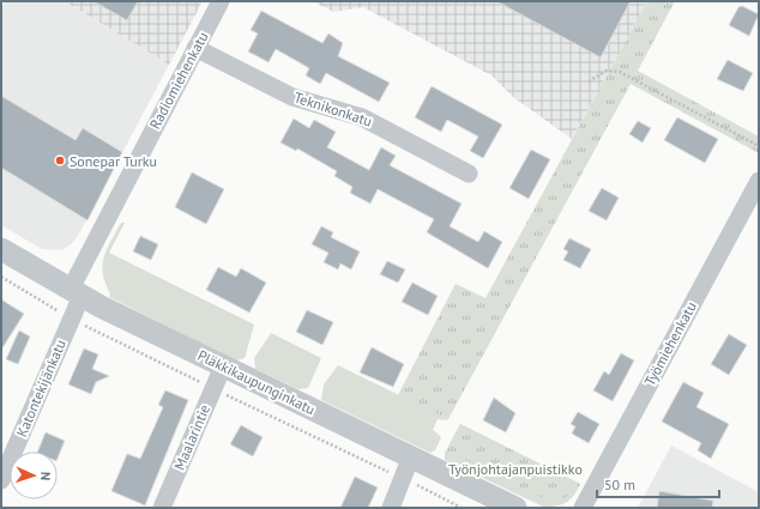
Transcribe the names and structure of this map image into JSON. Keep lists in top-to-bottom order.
{
  "streets": {
    "street": [
      "Radiomiehenkatu",
      "Teknikonkatu",
      "Työmiehenkatu",
      "Pläkkikaupunginkatu",
      "Katontekijänkatu",
      "Maalarintie"
    ]
  },
  "crossings": [
    ["Radiomiehenkatu", "Teknikonkatu"],
    ["Radiomiehenkatu", "Pläkkikaupunginkatu"],
    ["Radiomiehenkatu", "Katontekijänkatu"],
    ["Pläkkikaupunginkatu", "Katontekijänkatu"],
    ["Pläkkikaupunginkatu", "Maalarintie"]
  ],
  "parks": ["Työnjohtajanpuistikko"],
  "places": ["Sonepar Turku"],
  "scale_bar": "50 m",
  "north": "right"
}
